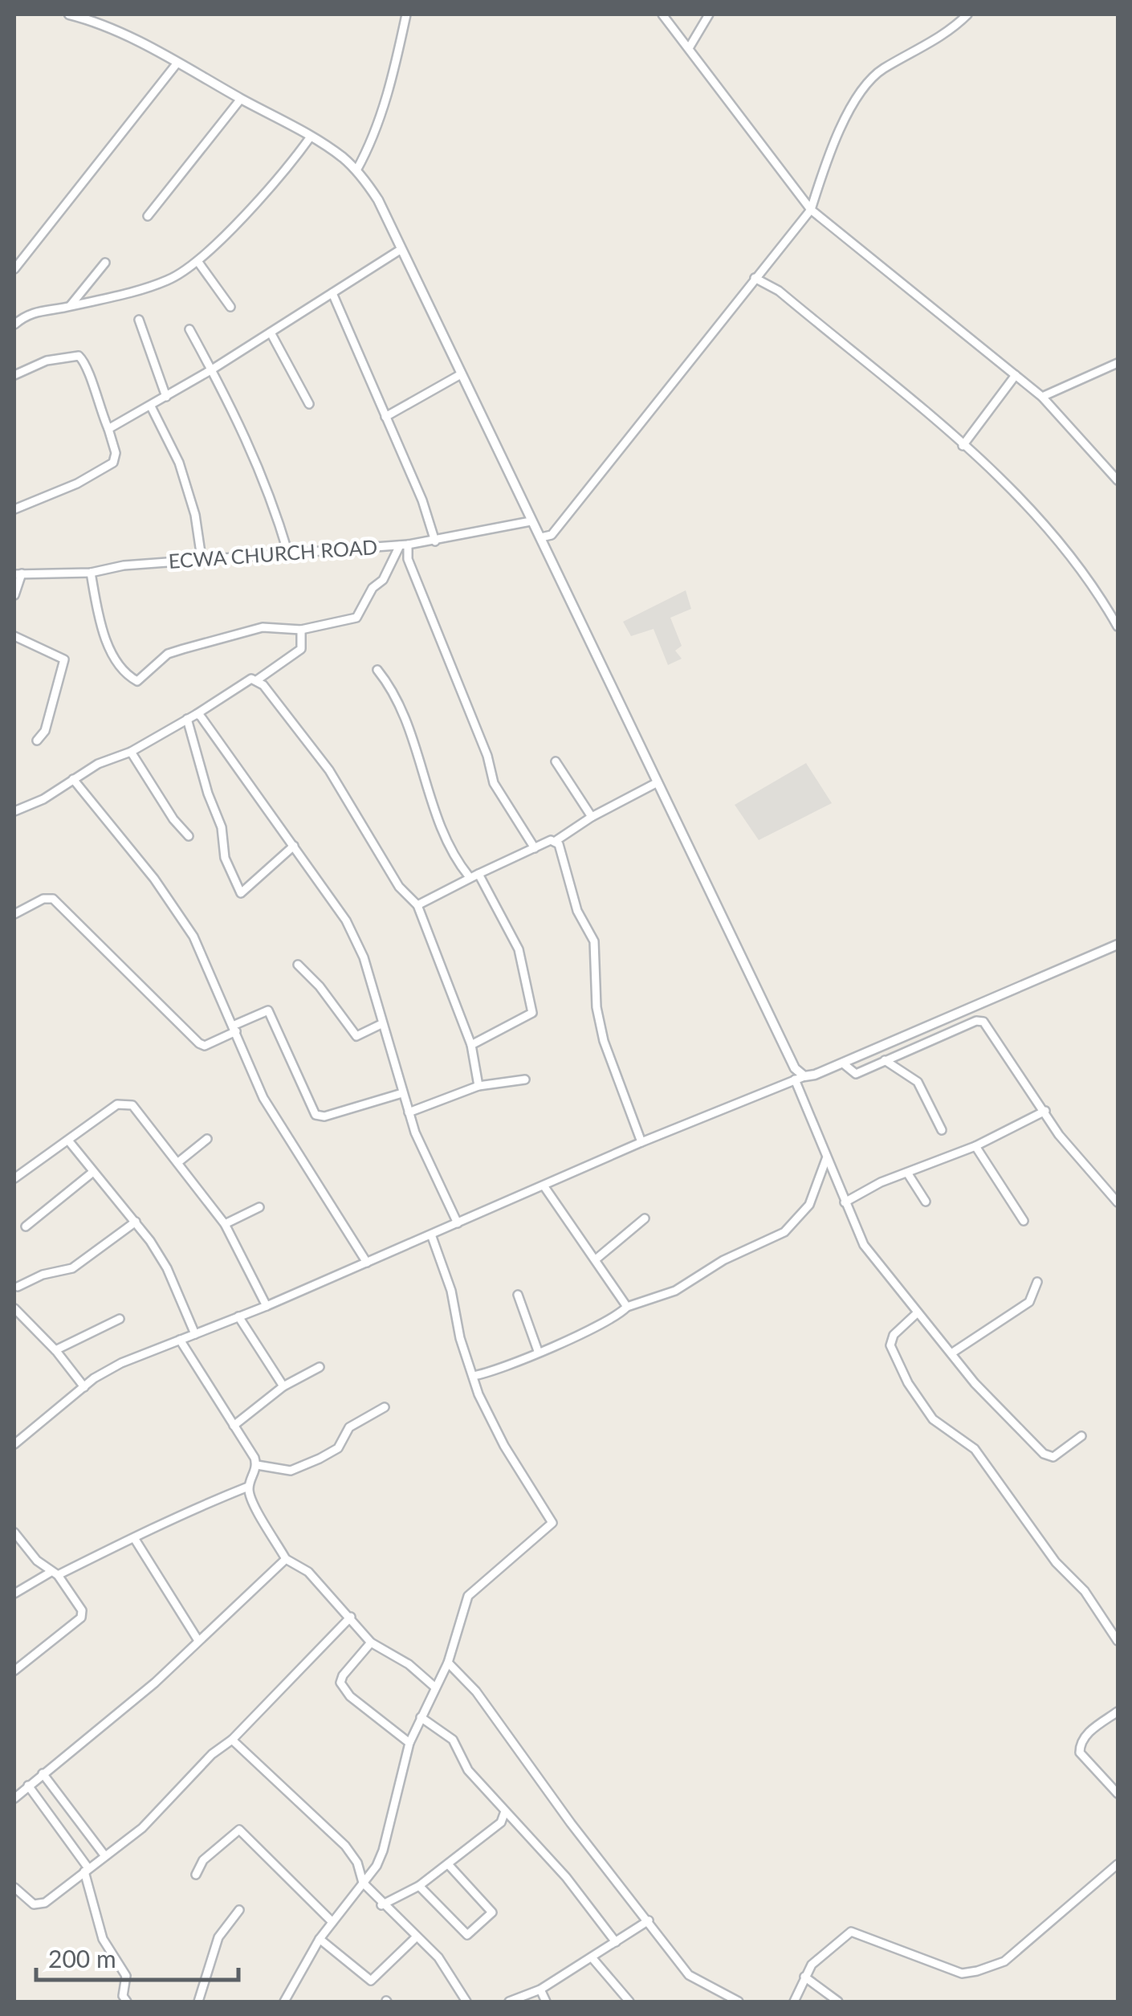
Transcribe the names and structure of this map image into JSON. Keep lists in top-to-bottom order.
{
  "streets": {
    "street": ["ECWA CHURCH ROAD"]
  },
  "scale_bar": "200 m"
}
